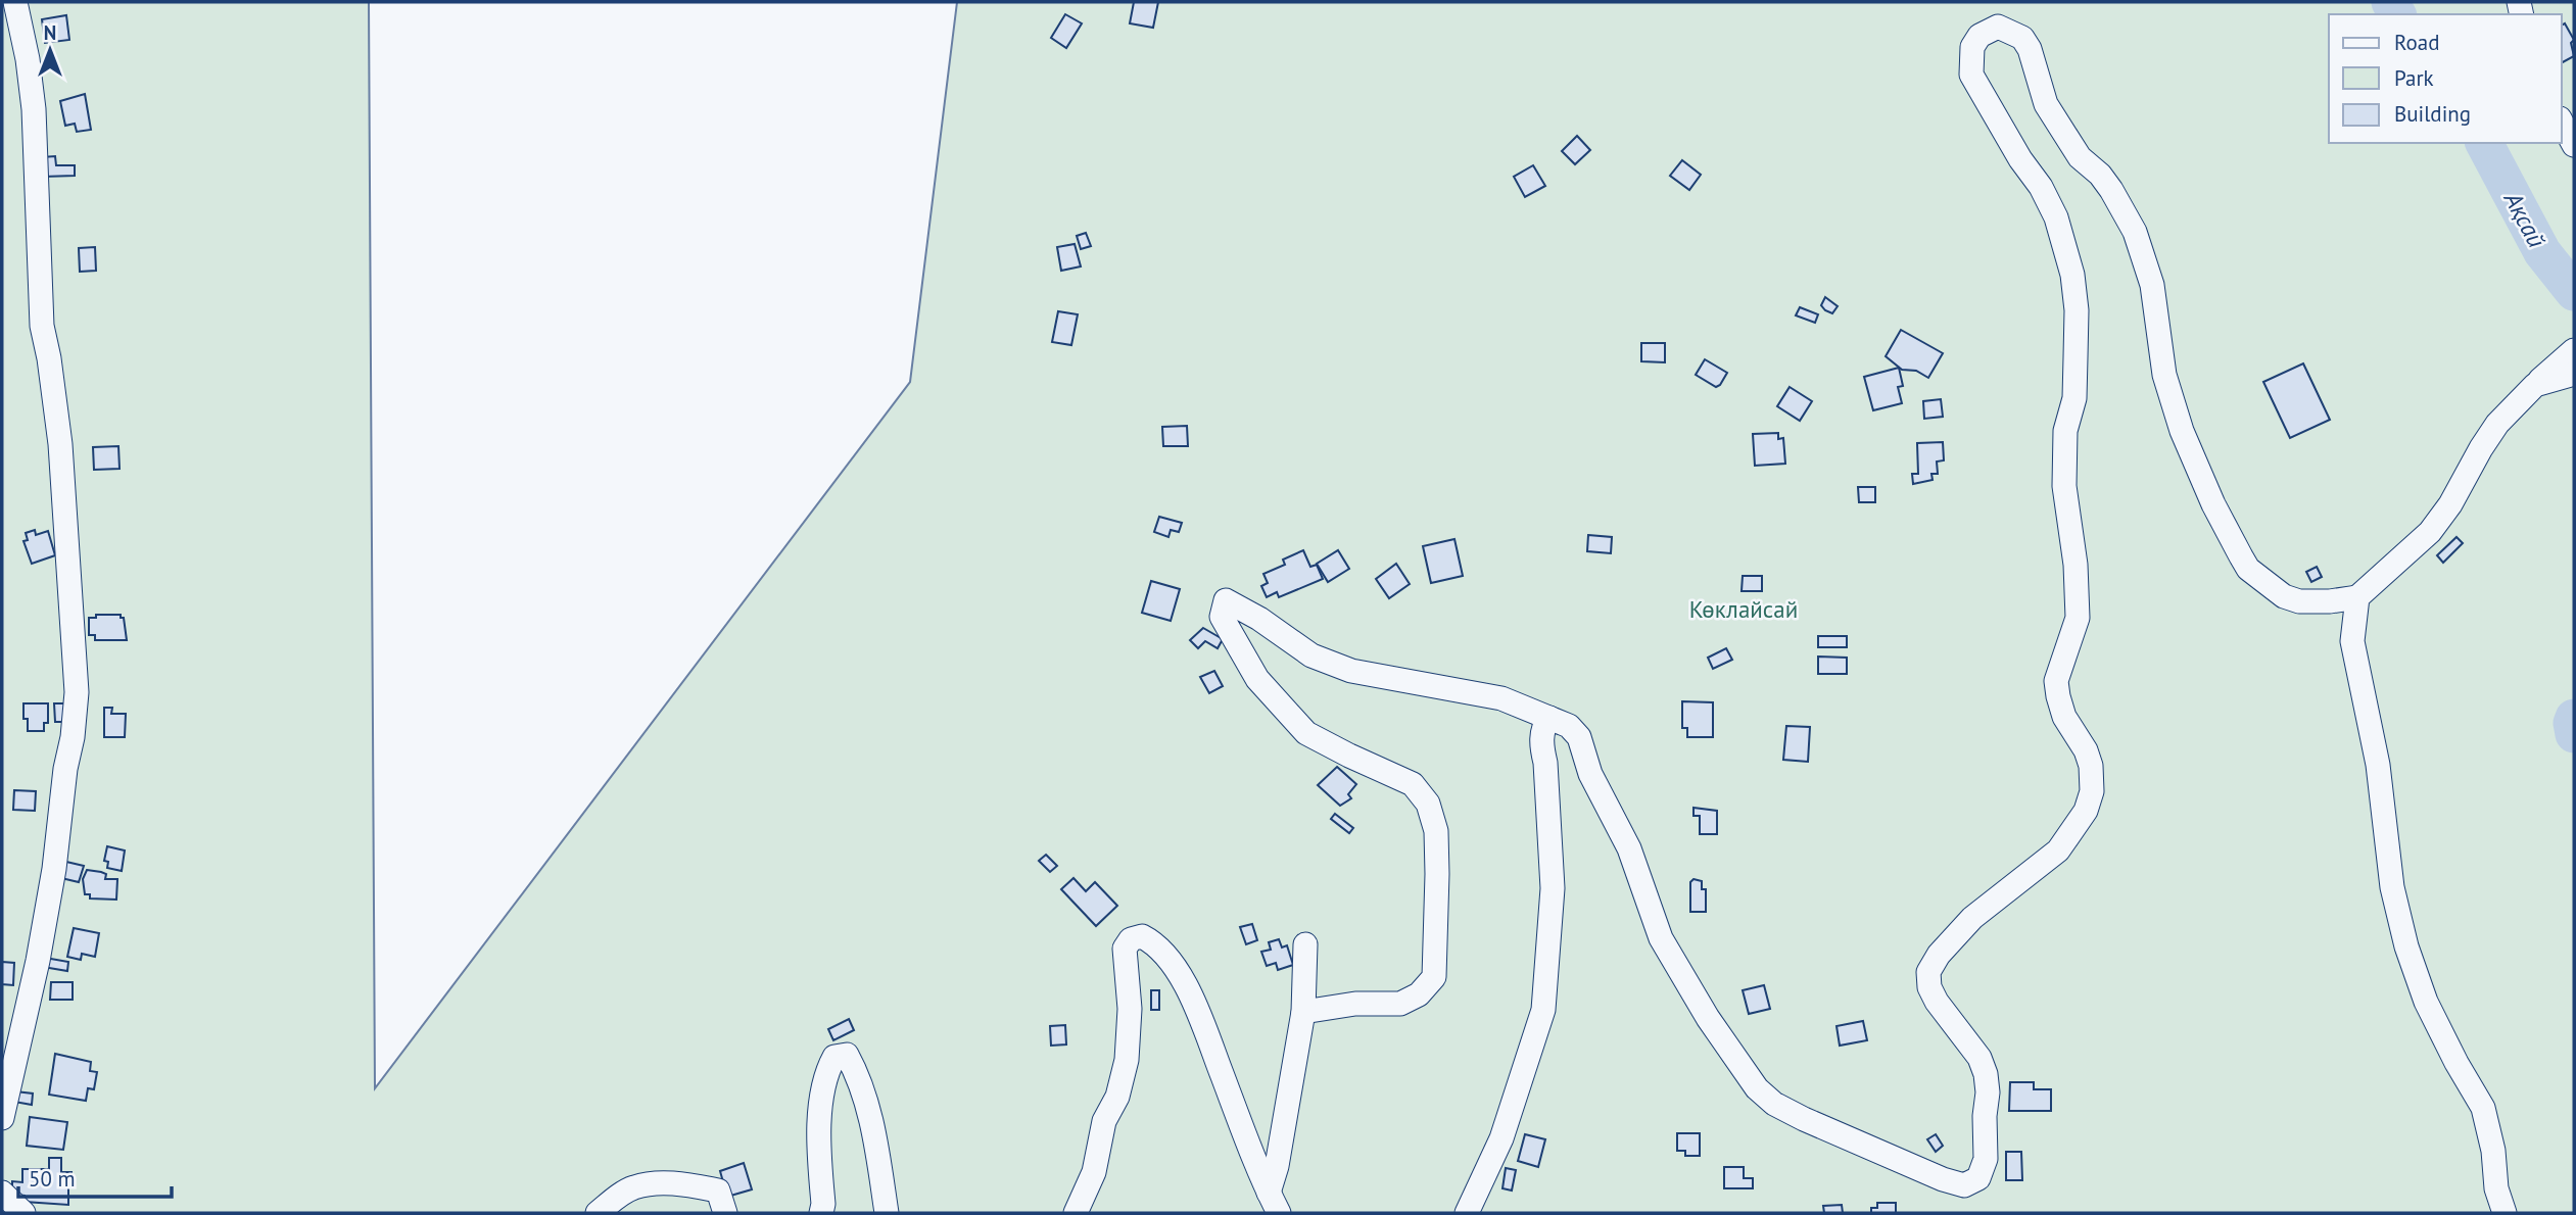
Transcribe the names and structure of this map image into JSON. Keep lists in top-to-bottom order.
{
  "water": ["Ақсай"],
  "parks": ["Көклайсай"],
  "legend": ["Road", "Park", "Building"],
  "scale_bar": "50 m",
  "north": "top"
}
